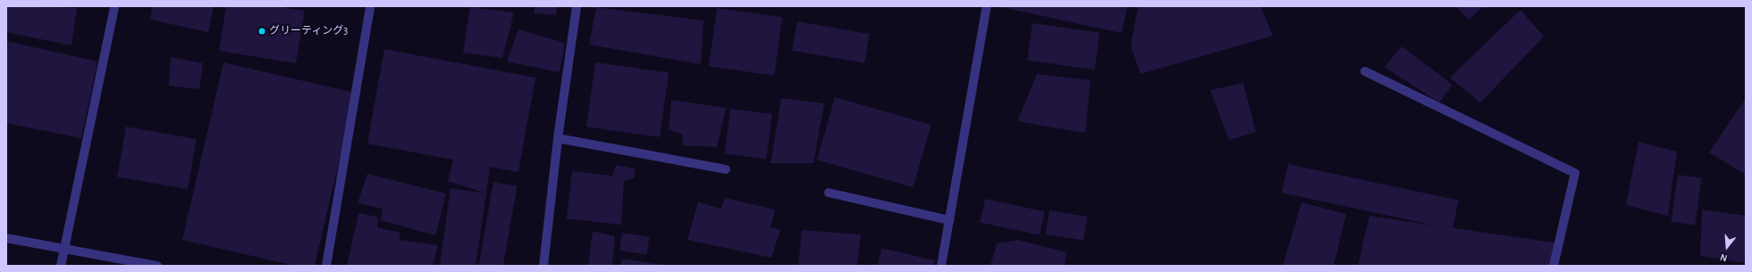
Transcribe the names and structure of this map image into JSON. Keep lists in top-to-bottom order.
{
  "places": ["グリーティング3"],
  "north": "bottom"
}
